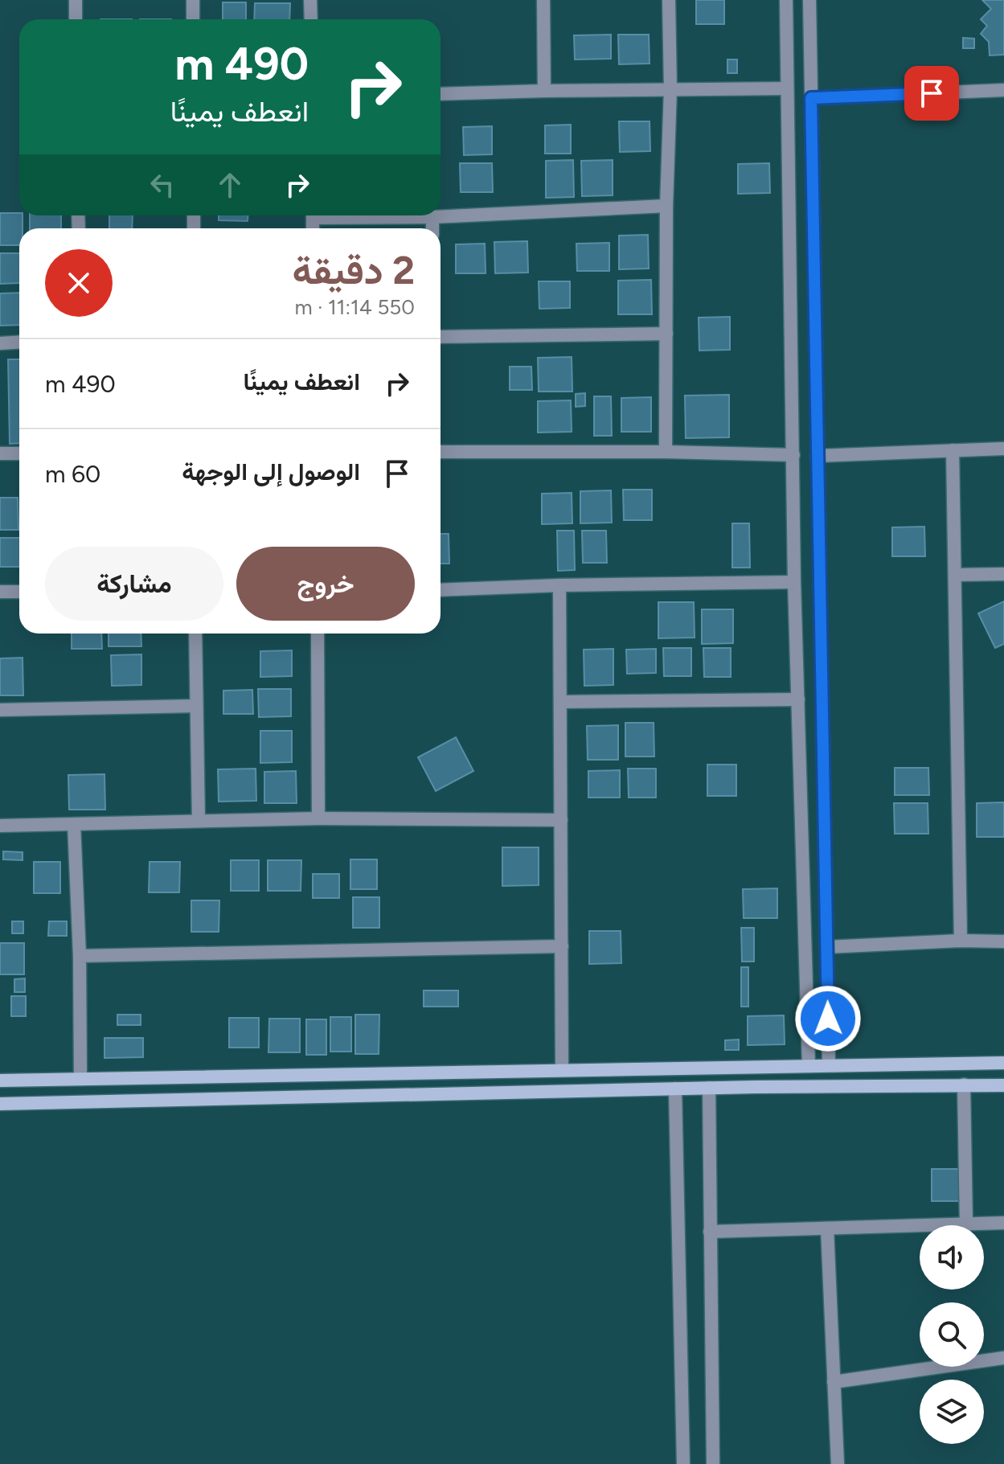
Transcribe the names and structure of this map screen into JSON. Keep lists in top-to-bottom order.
{
  "page": {
    "turn": ["490 m", "انعطف يمينًا"],
    "heading": ["2 دقيقة", "550 m · 11:14"],
    "list": [
      {
        "name": "انعطف يمينًا",
        "value": "490 m"
      },
      {
        "name": "الوصول إلى الوجهة",
        "value": "60 m"
      }
    ],
    "buttons": ["خروج", "مشاركة"]
  }
}
